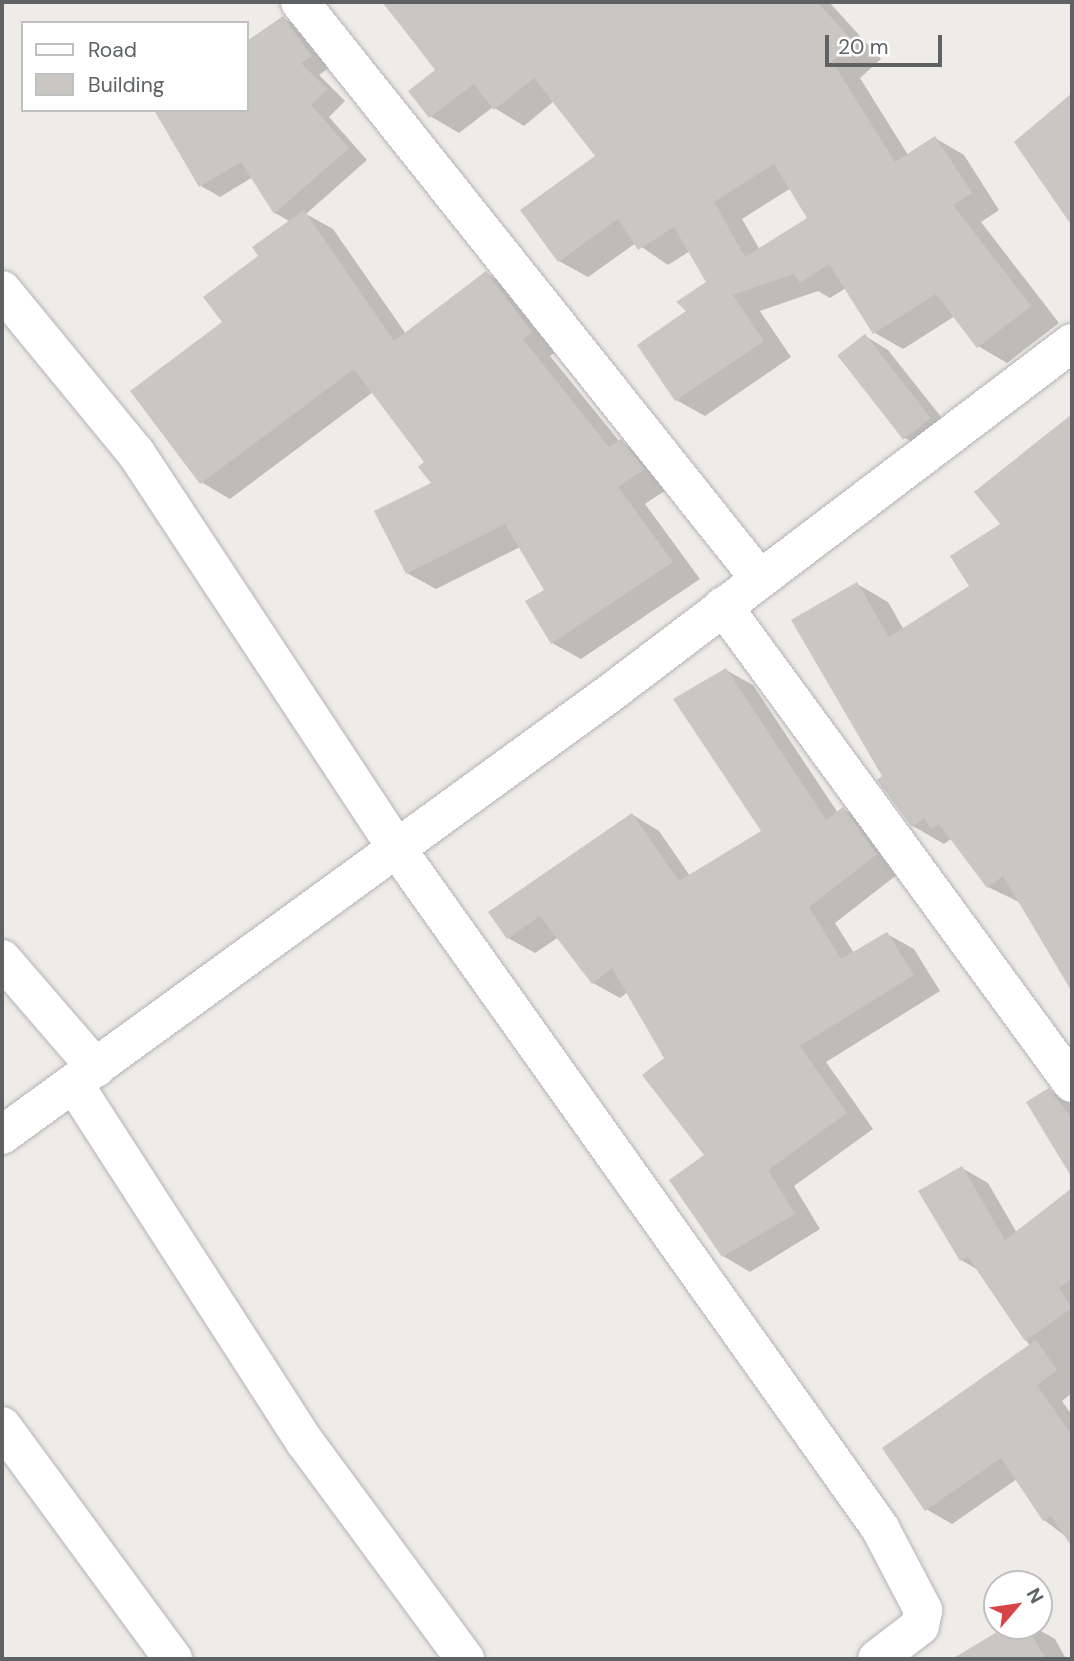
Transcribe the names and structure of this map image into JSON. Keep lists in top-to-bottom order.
{
  "legend": ["Road", "Building"],
  "scale_bar": "20 m",
  "north": "top right"
}
